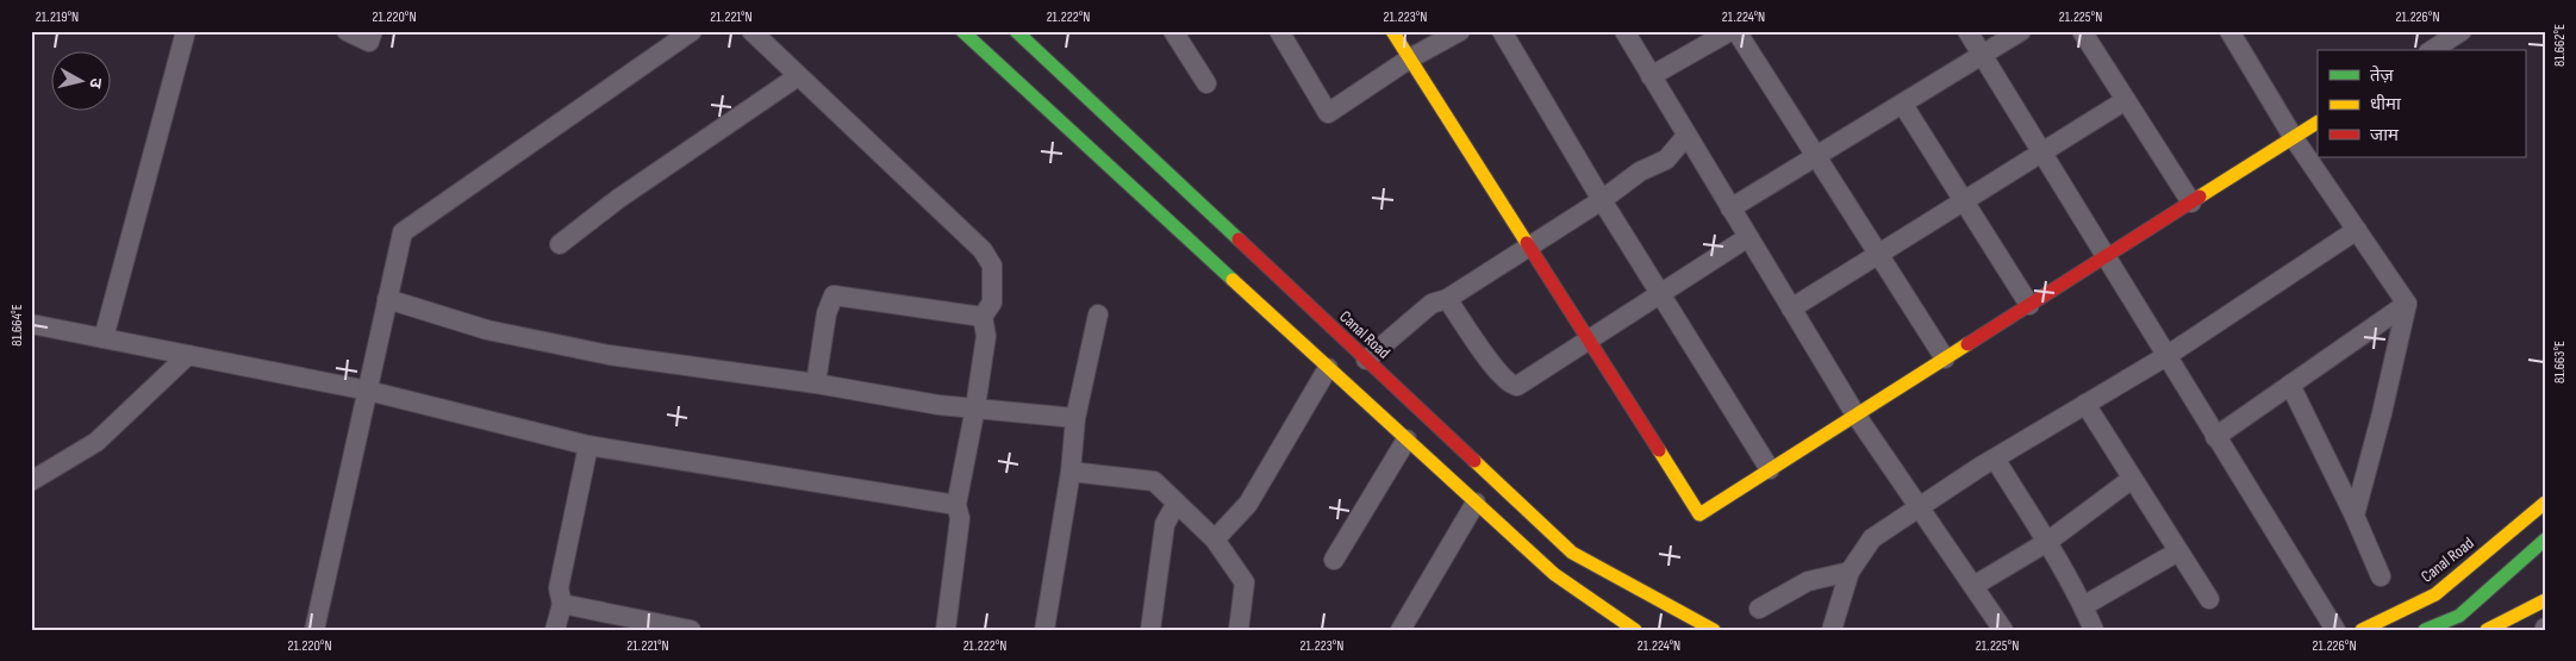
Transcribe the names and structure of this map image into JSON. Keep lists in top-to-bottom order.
{
  "streets": {
    "main road": ["Canal Road"]
  },
  "legend": ["तेज़", "धीमा", "जाम"],
  "north": "right",
  "coordinates": [
    "21.219°N",
    "21.220°N",
    "21.221°N",
    "21.222°N",
    "21.223°N",
    "21.224°N",
    "21.225°N",
    "21.226°N",
    "81.662°E",
    "81.664°E",
    "81.663°E"
  ]
}
